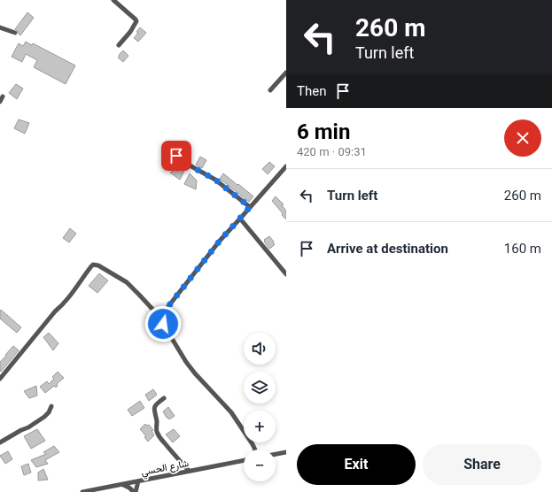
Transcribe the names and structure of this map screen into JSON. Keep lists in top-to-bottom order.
{
  "streets": {
    "street": ["شارع الحسي"]
  },
  "page": {
    "turn": ["260 m", "Turn left"],
    "then": "Then",
    "heading": ["6 min", "420 m · 09:31"],
    "list": [
      {
        "name": "Turn left",
        "value": "260 m"
      },
      {
        "name": "Arrive at destination",
        "value": "160 m"
      }
    ],
    "map_buttons": ["+", "−"],
    "buttons": ["Exit", "Share"]
  }
}
